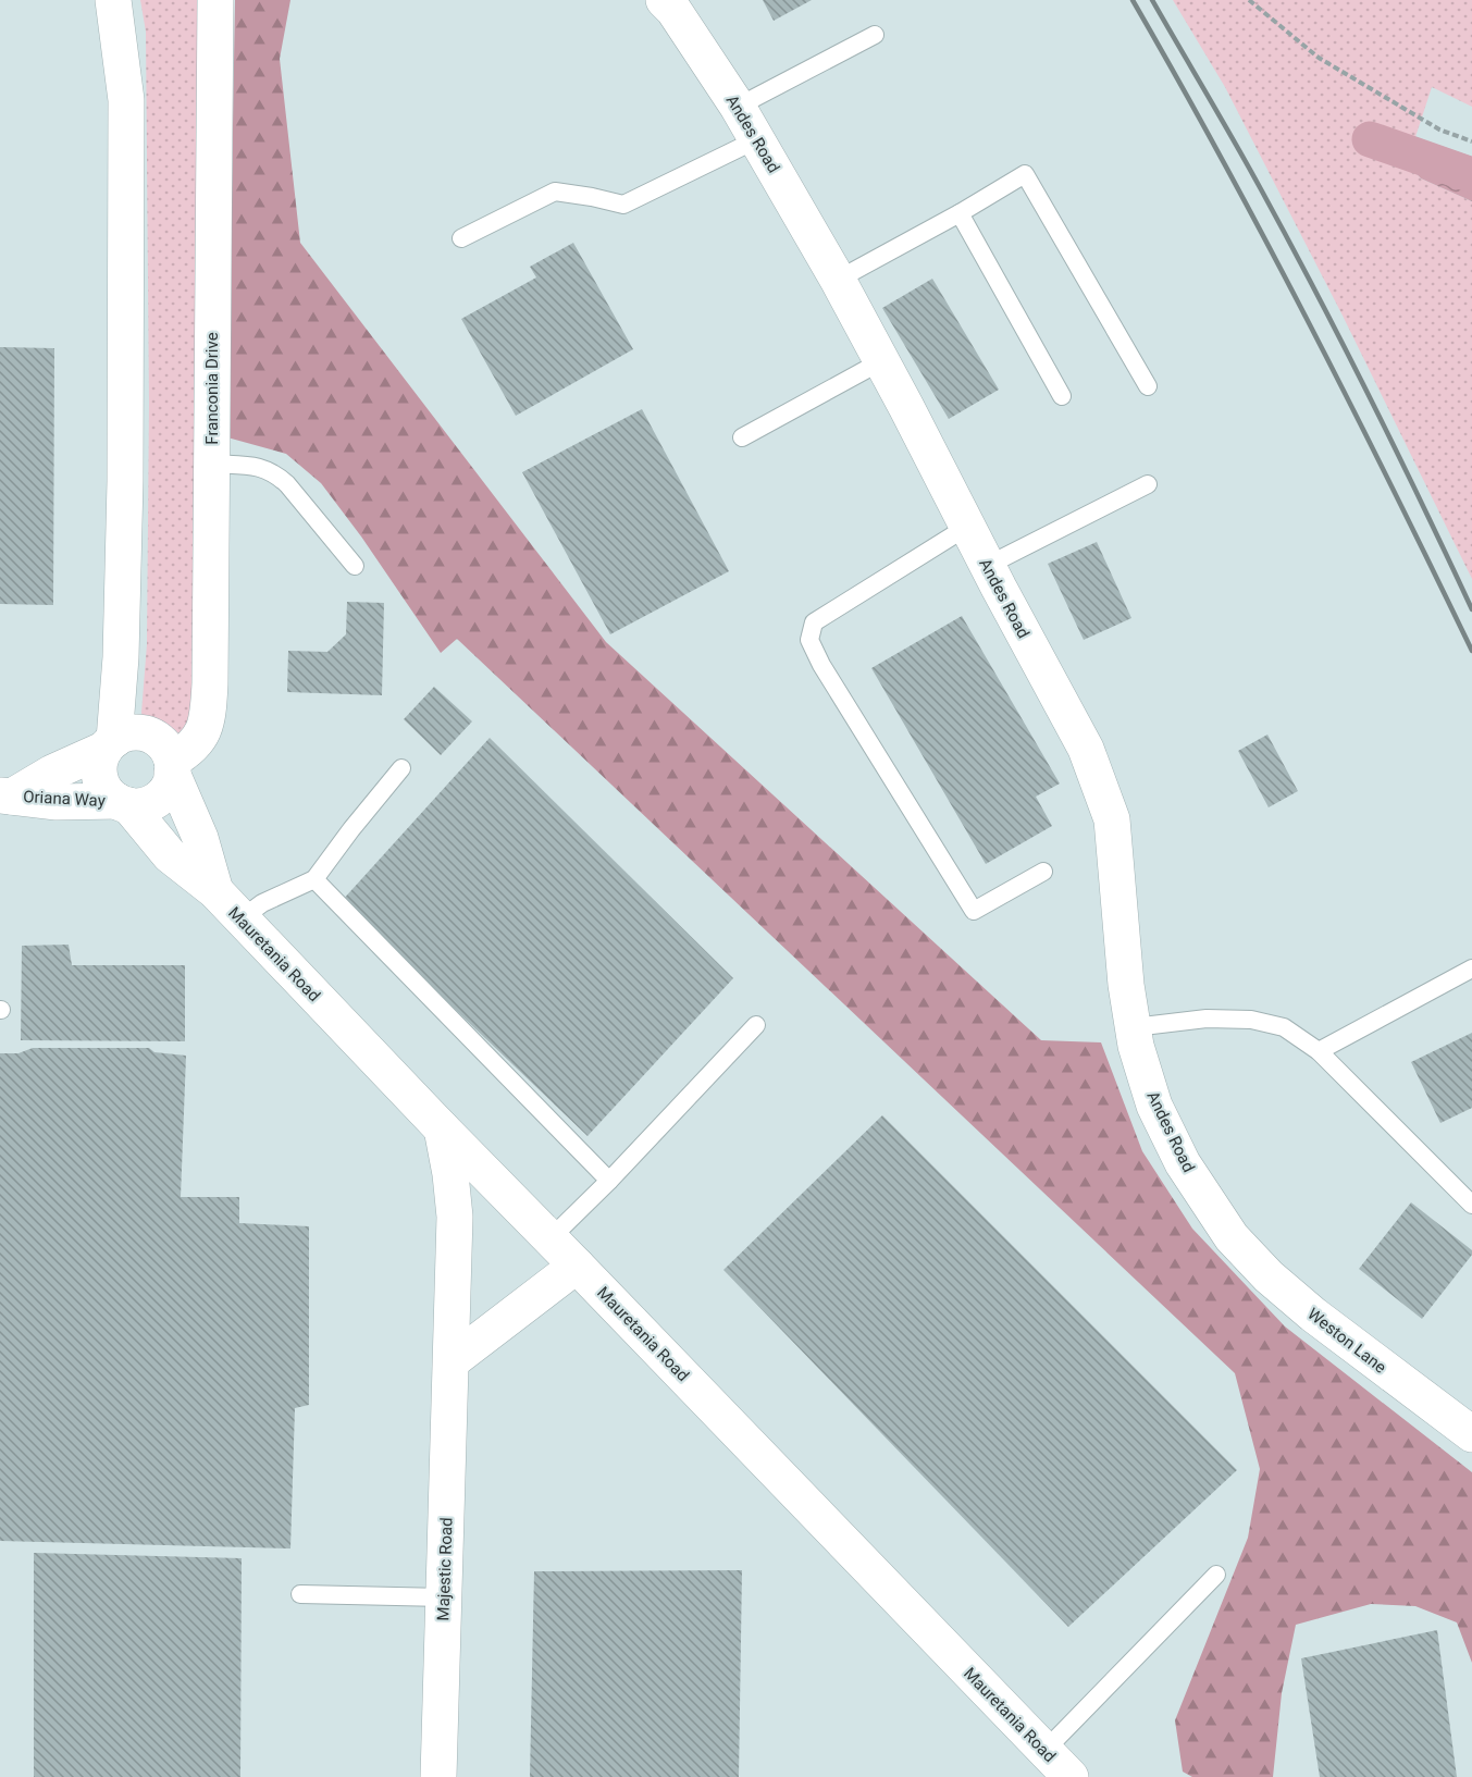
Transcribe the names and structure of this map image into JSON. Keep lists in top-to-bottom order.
{
  "streets": {
    "street": [
      "Andes Road",
      "Franconia Drive",
      "Oriana Way",
      "Mauretania Road",
      "Weston Lane",
      "Majestic Road"
    ]
  },
  "crossings": [
    ["Andes Road", "Weston Lane"],
    ["Franconia Drive", "Oriana Way"],
    ["Franconia Drive", "Mauretania Road"],
    ["Oriana Way", "Mauretania Road"],
    ["Mauretania Road", "Majestic Road"]
  ]
}
